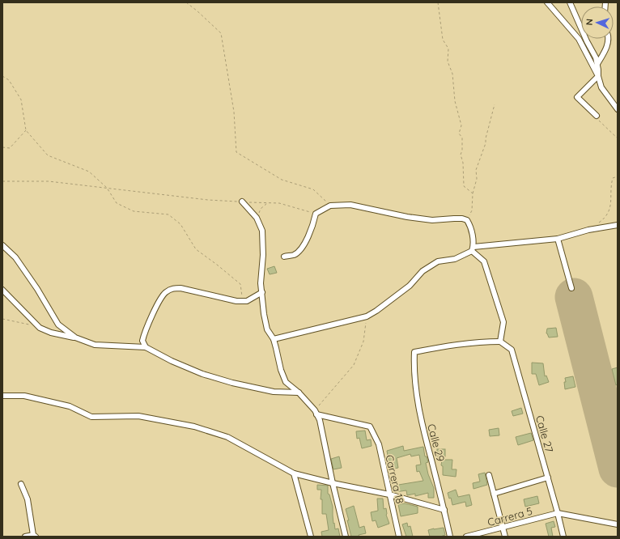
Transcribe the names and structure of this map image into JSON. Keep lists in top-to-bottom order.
{
  "streets": {
    "street": [
      "Calle 27",
      "Calle 29",
      "Carrera 18",
      "Carrera 5"
    ]
  },
  "crossings": [
    ["Calle 27", "Calle 29"],
    ["Calle 27", "Carrera 5"]
  ],
  "north": "left"
}
